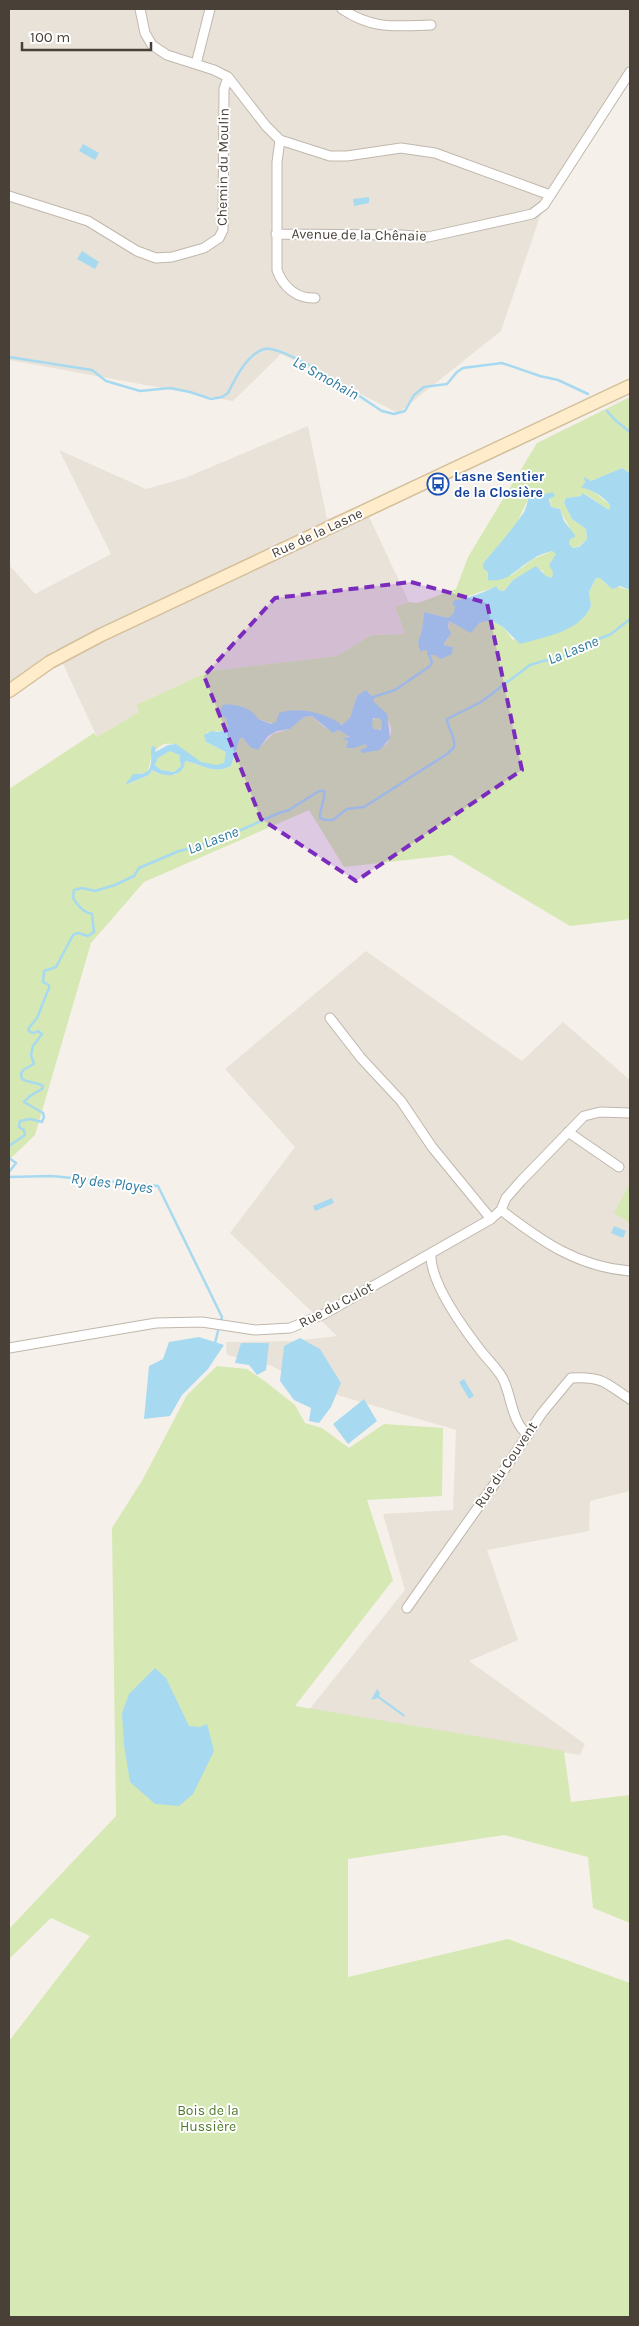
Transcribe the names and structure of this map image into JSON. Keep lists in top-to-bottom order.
{
  "streets": {
    "street": [
      "Chemin du Moulin",
      "Avenue de la Chênaie",
      "Rue de la Lasne",
      "Rue du Culot",
      "Rue du Couvent"
    ]
  },
  "water": ["Le Smohain", "La Lasne", "Ry des Ployes"],
  "parks": ["Bois de la Hussière"],
  "places": {
    "bus stop": ["Lasne Sentier de la Closière"]
  },
  "scale_bar": "100 m"
}
